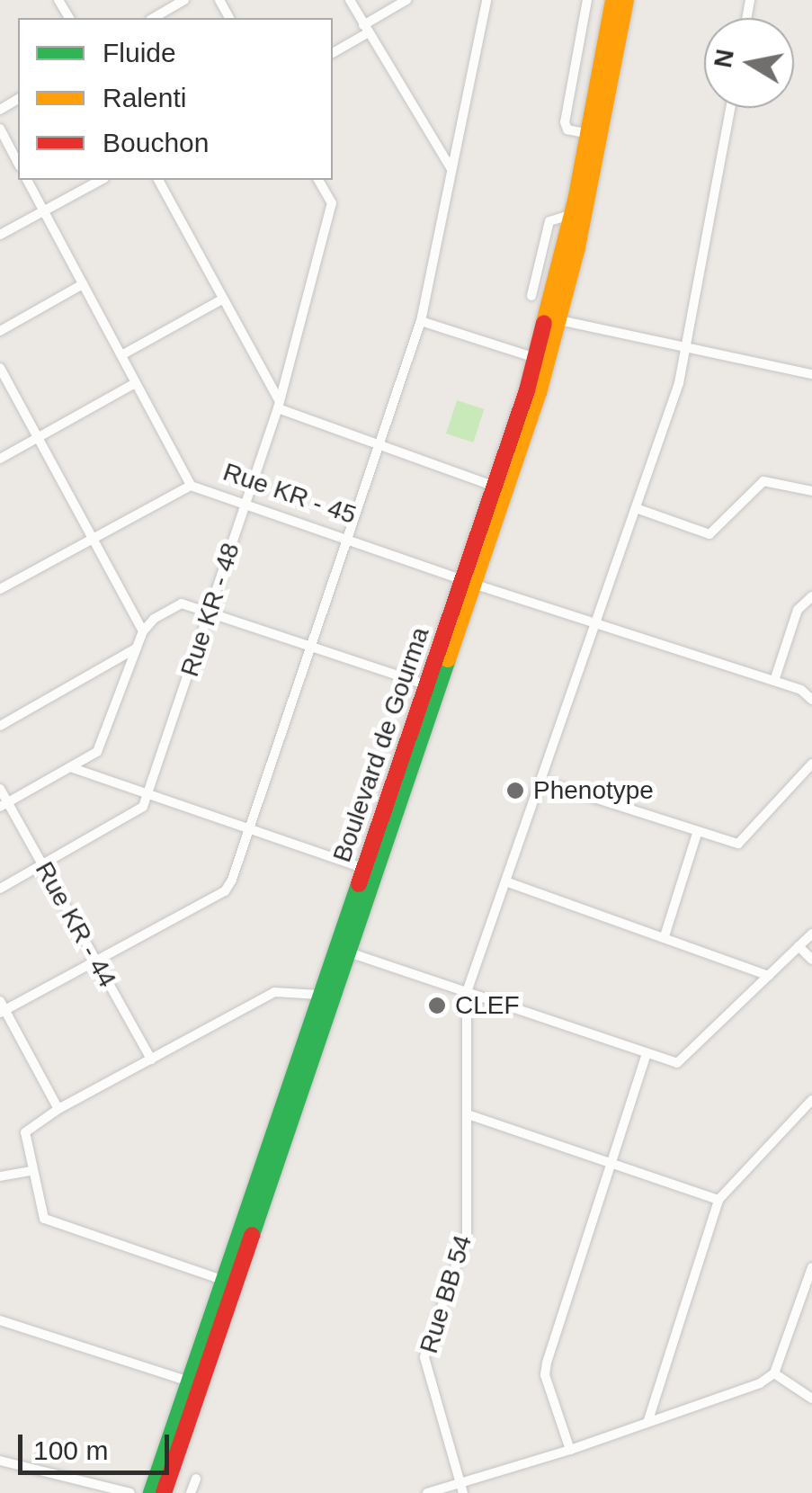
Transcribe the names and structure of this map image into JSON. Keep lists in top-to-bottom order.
{
  "streets": {
    "highway": ["Boulevard de Gourma"],
    "street": [
      "Rue KR - 45",
      "Rue KR - 48",
      "Rue KR - 44",
      "Rue BB 54"
    ]
  },
  "crossings": [
    ["Rue KR - 45", "Rue KR - 48"],
    ["Rue KR - 45", "Boulevard de Gourma"],
    ["Rue KR - 45", "Rue BB 54"],
    ["Rue KR - 48", "Rue KR - 44"]
  ],
  "places": ["Phenotype", "CLEF"],
  "legend": ["Fluide", "Ralenti", "Bouchon"],
  "scale_bar": "100 m",
  "north": "left"
}
